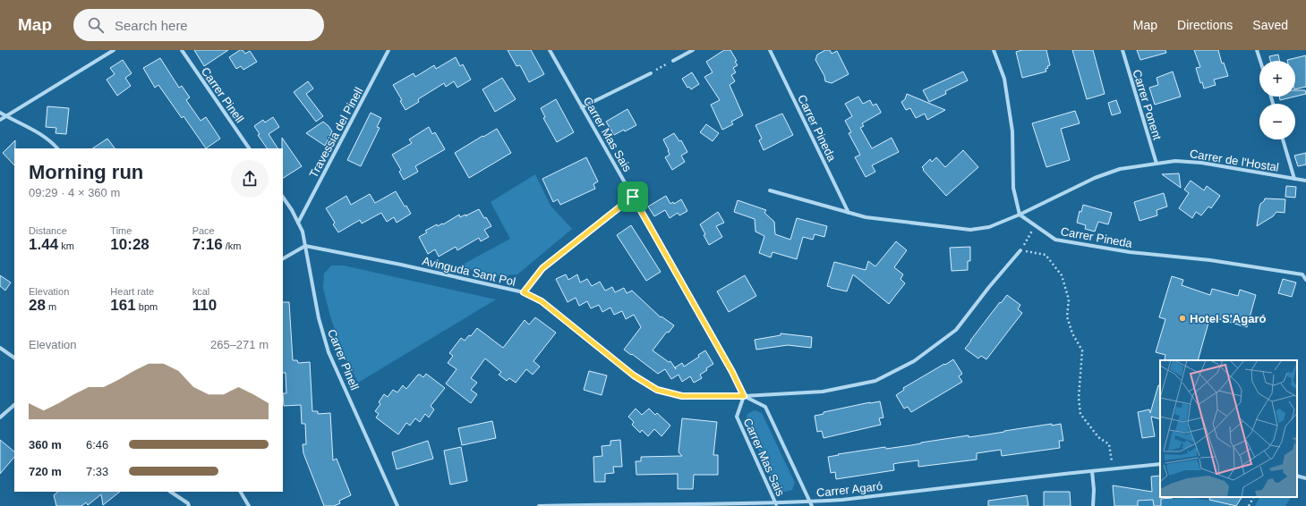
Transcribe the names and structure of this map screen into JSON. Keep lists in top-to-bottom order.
{
  "streets": {
    "street": [
      "Carrer Pinell",
      "Carrer Ponent",
      "Carrer Pineda",
      "Travessia del Pinell",
      "Carrer Mas Sais",
      "Carrer de l'Hostal",
      "Avinguda Sant Pol",
      "Carrer Agaró"
    ]
  },
  "crossings": [
    ["Carrer Pinell", "Travessia del Pinell"],
    ["Carrer Pinell", "Avinguda Sant Pol"],
    ["Carrer Ponent", "Carrer de l'Hostal"],
    ["Carrer Pineda", "Carrer de l'Hostal"],
    ["Carrer Mas Sais", "Avinguda Sant Pol"],
    ["Carrer Mas Sais", "Carrer Agaró"]
  ],
  "places": ["Hotel S'Agaró"],
  "page": {
    "header": "Map",
    "search": "Search here",
    "nav": ["Map", "Directions", "Saved"],
    "map_buttons": ["+", "−"],
    "heading": ["Morning run", "09:29 · 4 × 360 m"],
    "stats": [
      ["Distance", "1.44 km"],
      ["Time", "10:28"],
      ["Pace", "7:16 /km"],
      ["Elevation", "28 m"],
      ["Heart rate", "161 bpm"],
      ["kcal", "110"]
    ],
    "chart": ["Elevation", "265–271 m"],
    "list": [
      {
        "name": "360 m",
        "note": "6:46"
      },
      {
        "name": "720 m",
        "note": "7:33"
      }
    ]
  }
}
